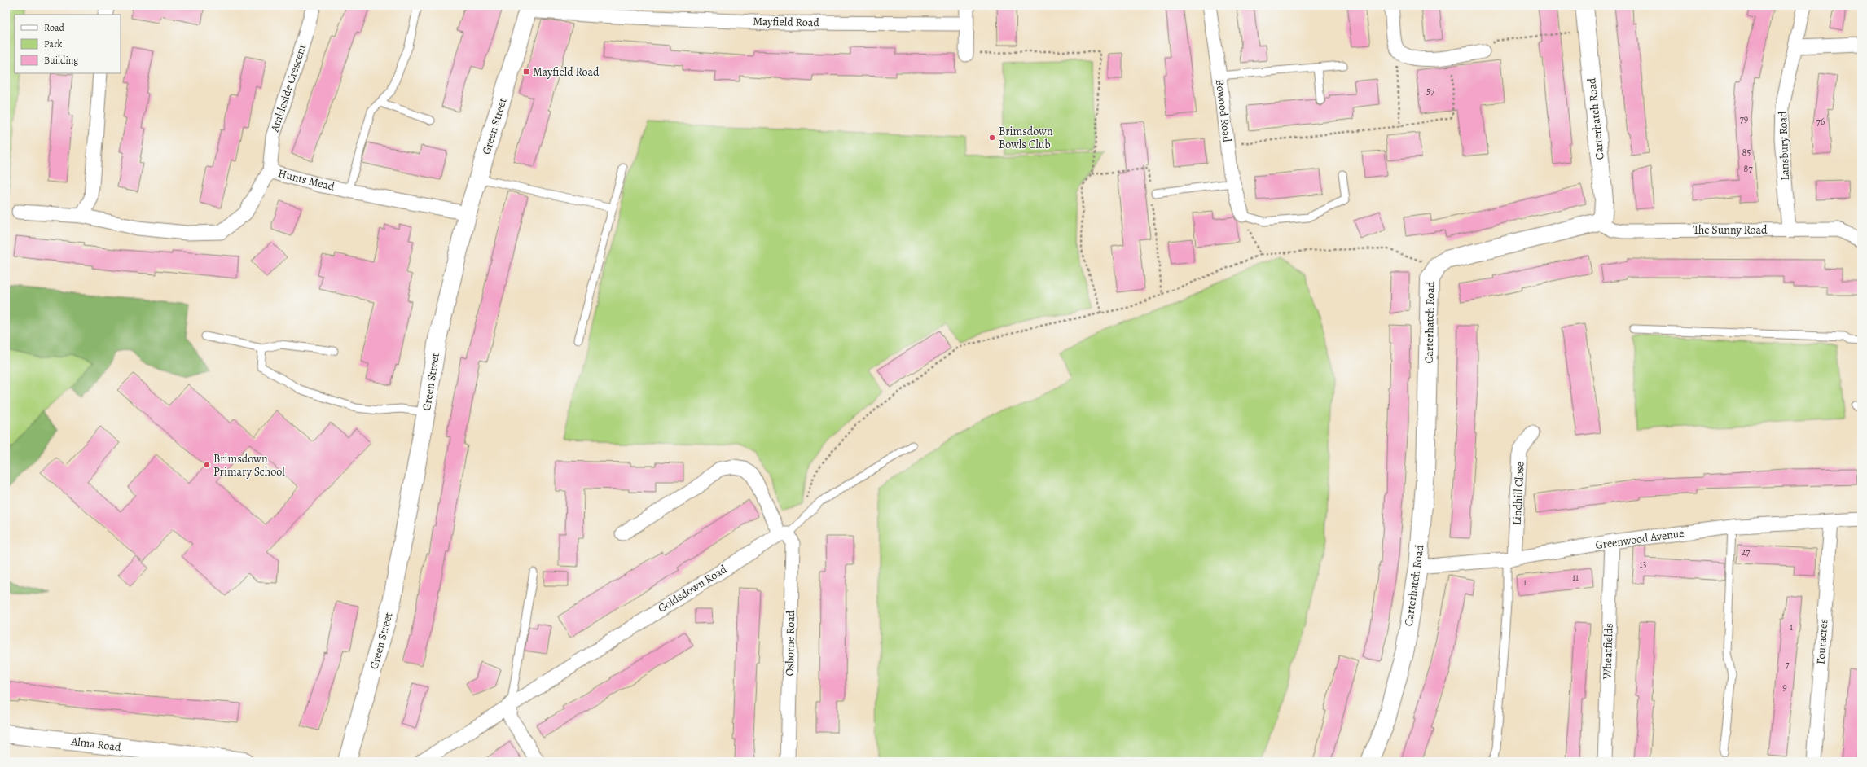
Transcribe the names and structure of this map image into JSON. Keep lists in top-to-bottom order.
{
  "streets": {
    "street": [
      "Mayfield Road",
      "Ambleside Crescent",
      "Bowood Road",
      "Carterhatch Road",
      "Green Street",
      "Lansbury Road",
      "Hunts Mead",
      "The Sunny Road",
      "Lindhill Close",
      "Greenwood Avenue",
      "Goldsdown Road",
      "Fouracres",
      "Osborne Road",
      "Wheatfields",
      "Alma Road"
    ]
  },
  "crossings": [
    ["Mayfield Road", "Green Street"],
    ["Ambleside Crescent", "Hunts Mead"],
    ["Carterhatch Road", "The Sunny Road"],
    ["Carterhatch Road", "Greenwood Avenue"],
    ["Green Street", "Hunts Mead"],
    ["Lansbury Road", "The Sunny Road"],
    ["Lindhill Close", "Greenwood Avenue"],
    ["Greenwood Avenue", "Fouracres"],
    ["Greenwood Avenue", "Wheatfields"],
    ["Goldsdown Road", "Osborne Road"]
  ],
  "places": {
    "transit": ["Mayfield Road"],
    "other": ["Brimsdown Bowls Club", "Brimsdown Primary School"]
  },
  "house_numbers": [
    "57",
    "79",
    "76",
    "85",
    "87",
    "27",
    "13",
    "11",
    "1",
    "1",
    "7",
    "9"
  ],
  "legend": ["Road", "Park", "Building"]
}
